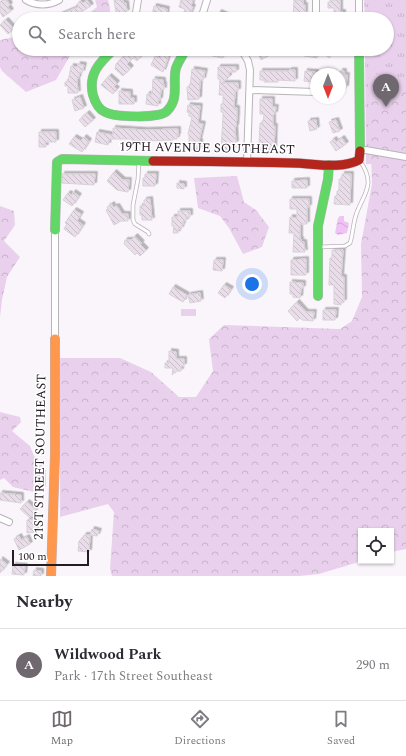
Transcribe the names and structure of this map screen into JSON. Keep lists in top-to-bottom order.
{
  "streets": {
    "street": ["19TH AVENUE SOUTHEAST", "21ST STREET SOUTHEAST"]
  },
  "scale_bar": "100 m",
  "north": "bottom",
  "page": {
    "search": "Search here",
    "pins": "A",
    "scale": "100 m",
    "heading": "Nearby",
    "list": [
      {
        "mark": "A",
        "name": "Wildwood Park",
        "note": "Park · 17th Street Southeast",
        "value": "290 m"
      }
    ],
    "nav": ["Map", "Directions", "Saved"]
  }
}
